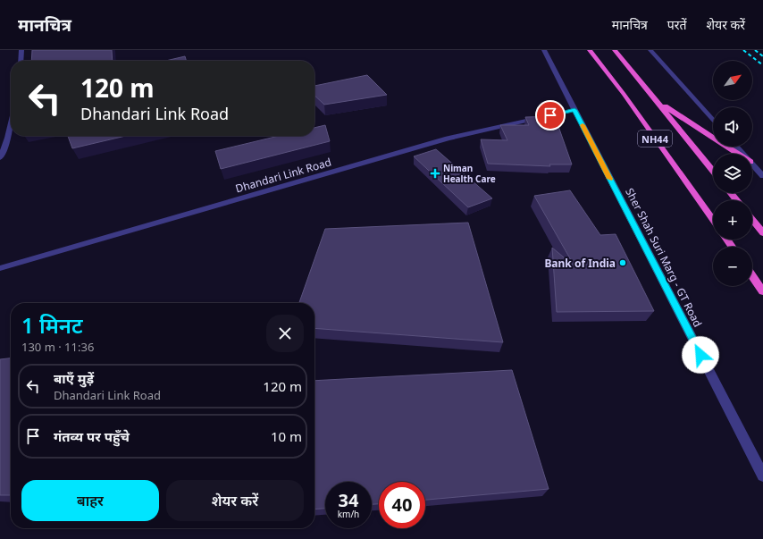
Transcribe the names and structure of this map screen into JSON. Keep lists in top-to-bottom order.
{
  "streets": {
    "highway": ["NH44"],
    "street": ["Dhandari Link Road", "Sher Shah Suri Marg - GT Road"]
  },
  "crossings": [
    ["Dhandari Link Road", "Sher Shah Suri Marg - GT Road"]
  ],
  "places": {
    "health": ["Niman Health Care"],
    "other": ["Bank of India"]
  },
  "north": "top right",
  "page": {
    "header": "मानचित्र",
    "nav": ["मानचित्र", "परतें", "शेयर करें"],
    "map_buttons": ["+", "−"],
    "turn": ["120 m", "Dhandari Link Road"],
    "heading": ["1 मिनट", "130 m · 11:36"],
    "list": [
      {
        "name": "बाएँ मुड़ें",
        "note": "Dhandari Link Road",
        "value": "120 m"
      },
      {
        "name": "गंतव्य पर पहुँचे",
        "value": "10 m"
      }
    ],
    "buttons": ["बाहर", "शेयर करें"],
    "speed": "34 km/h",
    "limit": "40"
  }
}
